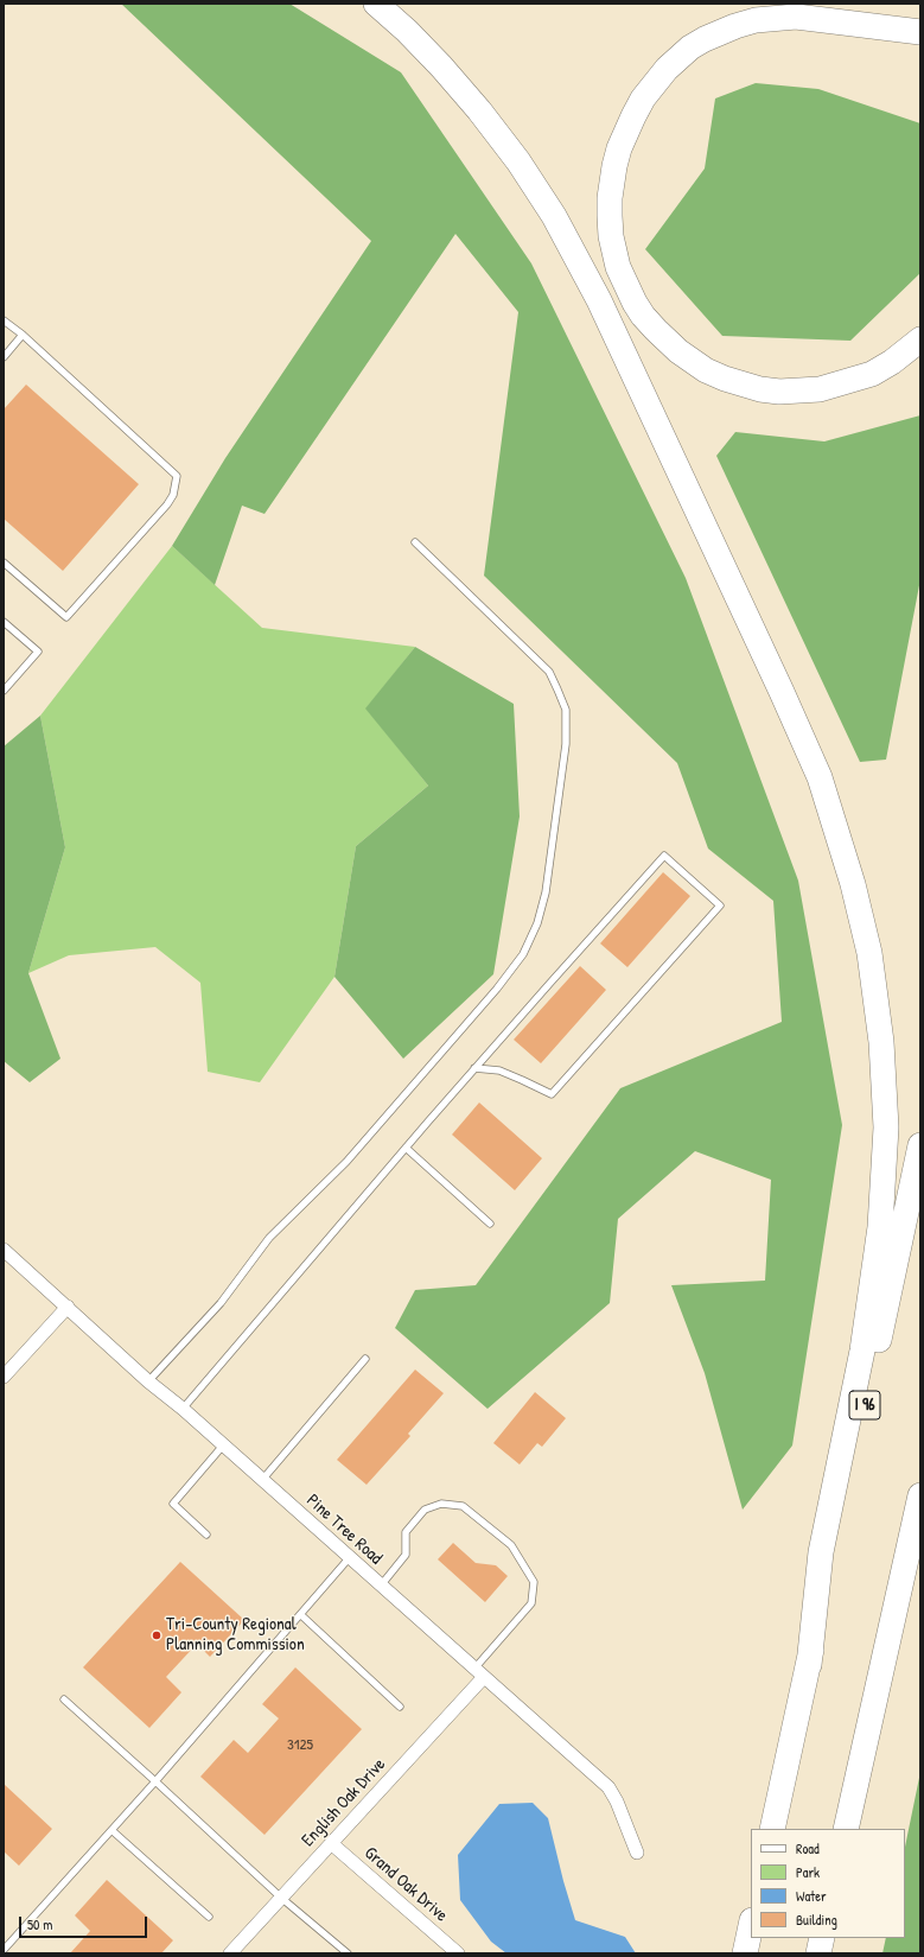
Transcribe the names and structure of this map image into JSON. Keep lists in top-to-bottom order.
{
  "streets": {
    "highway": ["I 96"],
    "street": ["Pine Tree Road", "English Oak Drive", "Grand Oak Drive"]
  },
  "crossings": [
    ["Pine Tree Road", "English Oak Drive"],
    ["English Oak Drive", "Grand Oak Drive"]
  ],
  "places": ["Tri-County Regional Planning Commission"],
  "house_numbers": ["3125"],
  "legend": [
    "Road",
    "Park",
    "Water",
    "Building"
  ],
  "scale_bar": "50 m"
}
